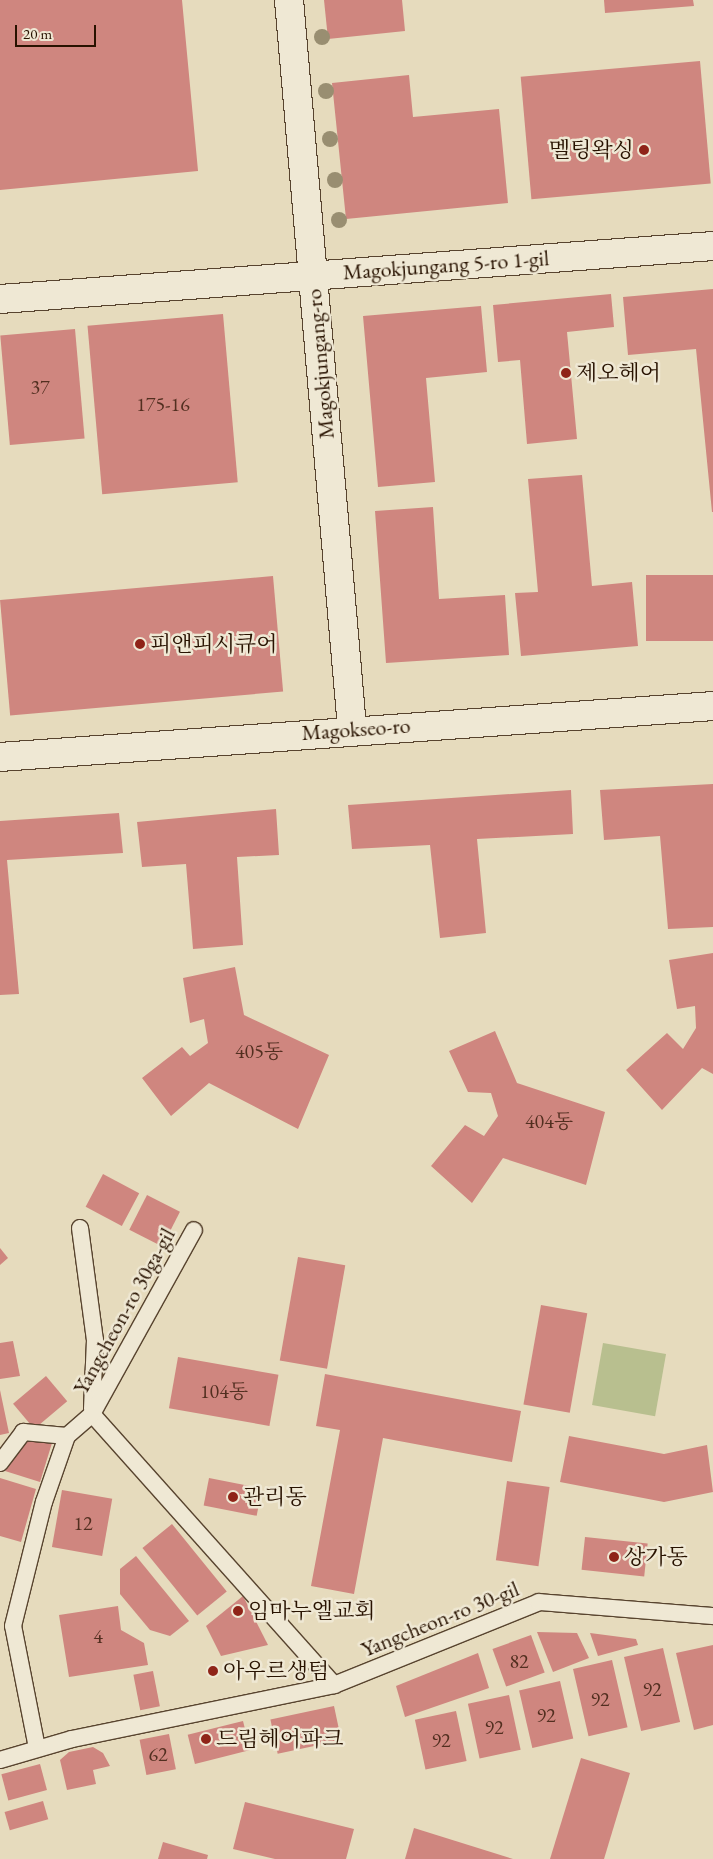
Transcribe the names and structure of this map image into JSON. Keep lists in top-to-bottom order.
{
  "streets": {
    "street": ["Magokjungang 5-ro 1-gil", "Magokjungang-ro", "Magokseo-ro"],
    "lane": ["Yangcheon-ro 30ga-gil", "Yangcheon-ro 30-gil"]
  },
  "crossings": [
    ["Magokjungang 5-ro 1-gil", "Magokjungang-ro"],
    ["Magokjungang-ro", "Magokseo-ro"],
    ["Yangcheon-ro 30ga-gil", "Yangcheon-ro 30-gil"]
  ],
  "places": [
    "멜팅왁싱",
    "제오헤어",
    "피앤피시큐어",
    "관리동",
    "상가동",
    "임마누엘교회",
    "아우르생텀",
    "드림헤어파크"
  ],
  "house_numbers": [
    "37",
    "175-16",
    "405동",
    "404동",
    "104동",
    "12",
    "4",
    "82",
    "92",
    "92",
    "92",
    "92",
    "92",
    "62"
  ],
  "scale_bar": "20 m"
}
